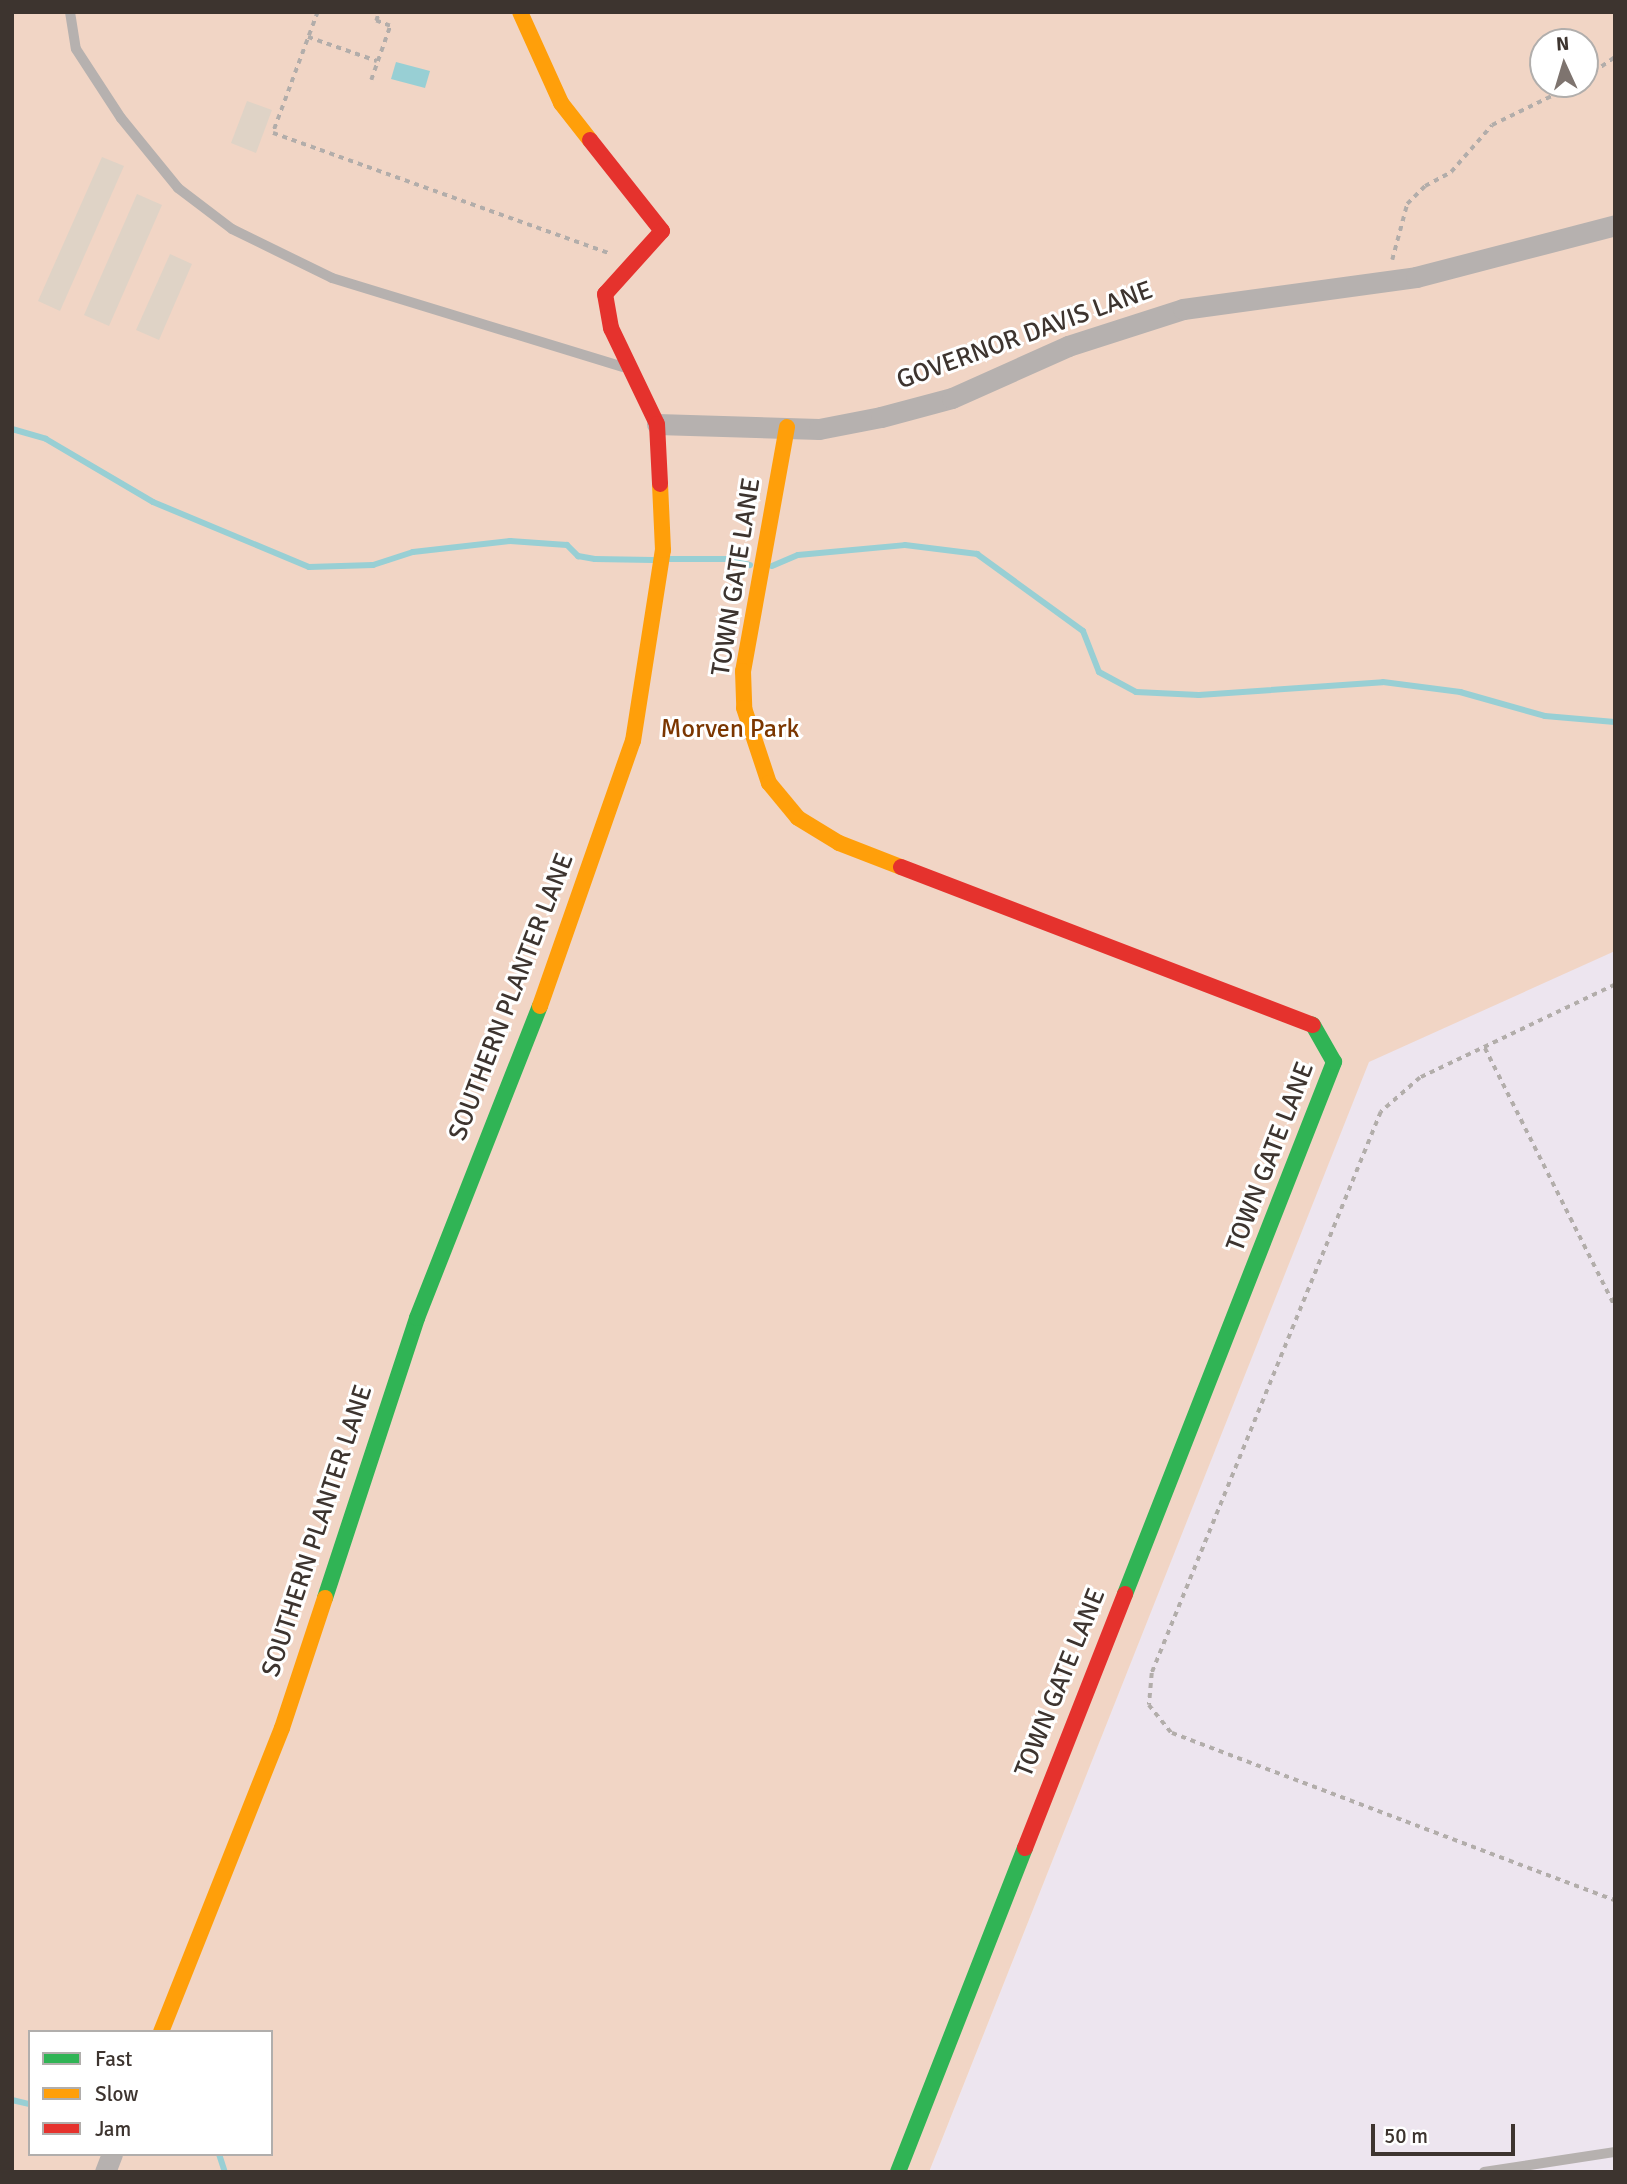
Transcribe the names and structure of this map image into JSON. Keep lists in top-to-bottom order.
{
  "streets": {
    "street": ["GOVERNOR DAVIS LANE", "TOWN GATE LANE", "SOUTHERN PLANTER LANE"]
  },
  "crossings": [
    ["GOVERNOR DAVIS LANE", "TOWN GATE LANE"],
    ["GOVERNOR DAVIS LANE", "SOUTHERN PLANTER LANE"]
  ],
  "parks": ["Morven Park"],
  "legend": ["Fast", "Slow", "Jam"],
  "scale_bar": "50 m",
  "north": "top"
}
